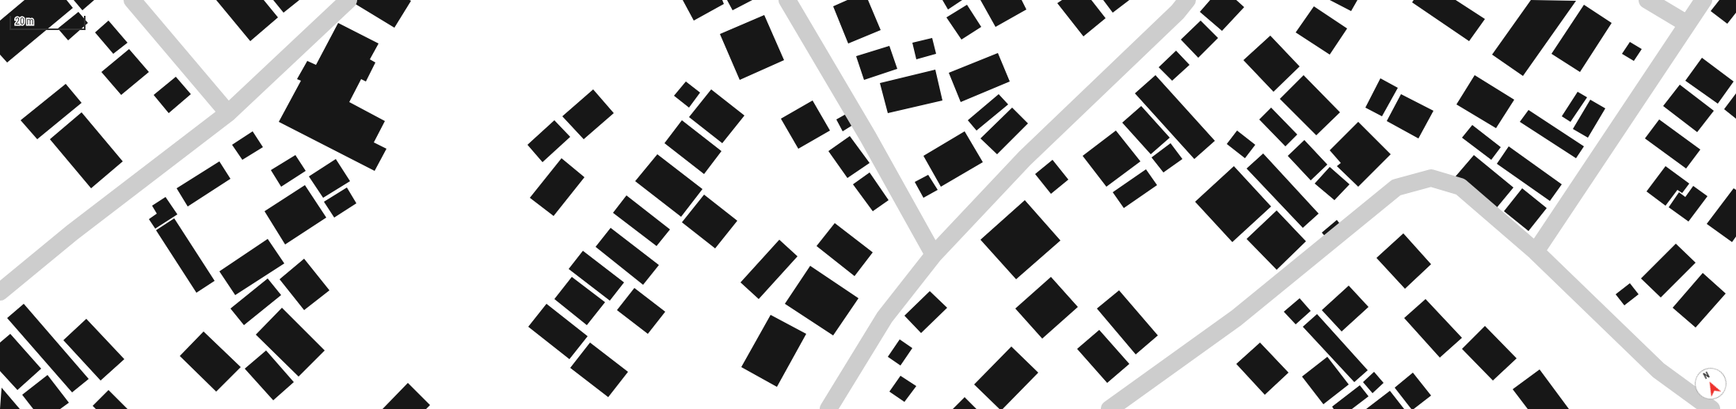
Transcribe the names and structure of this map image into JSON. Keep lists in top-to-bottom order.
{
  "scale_bar": "20 m",
  "north": "top left"
}
